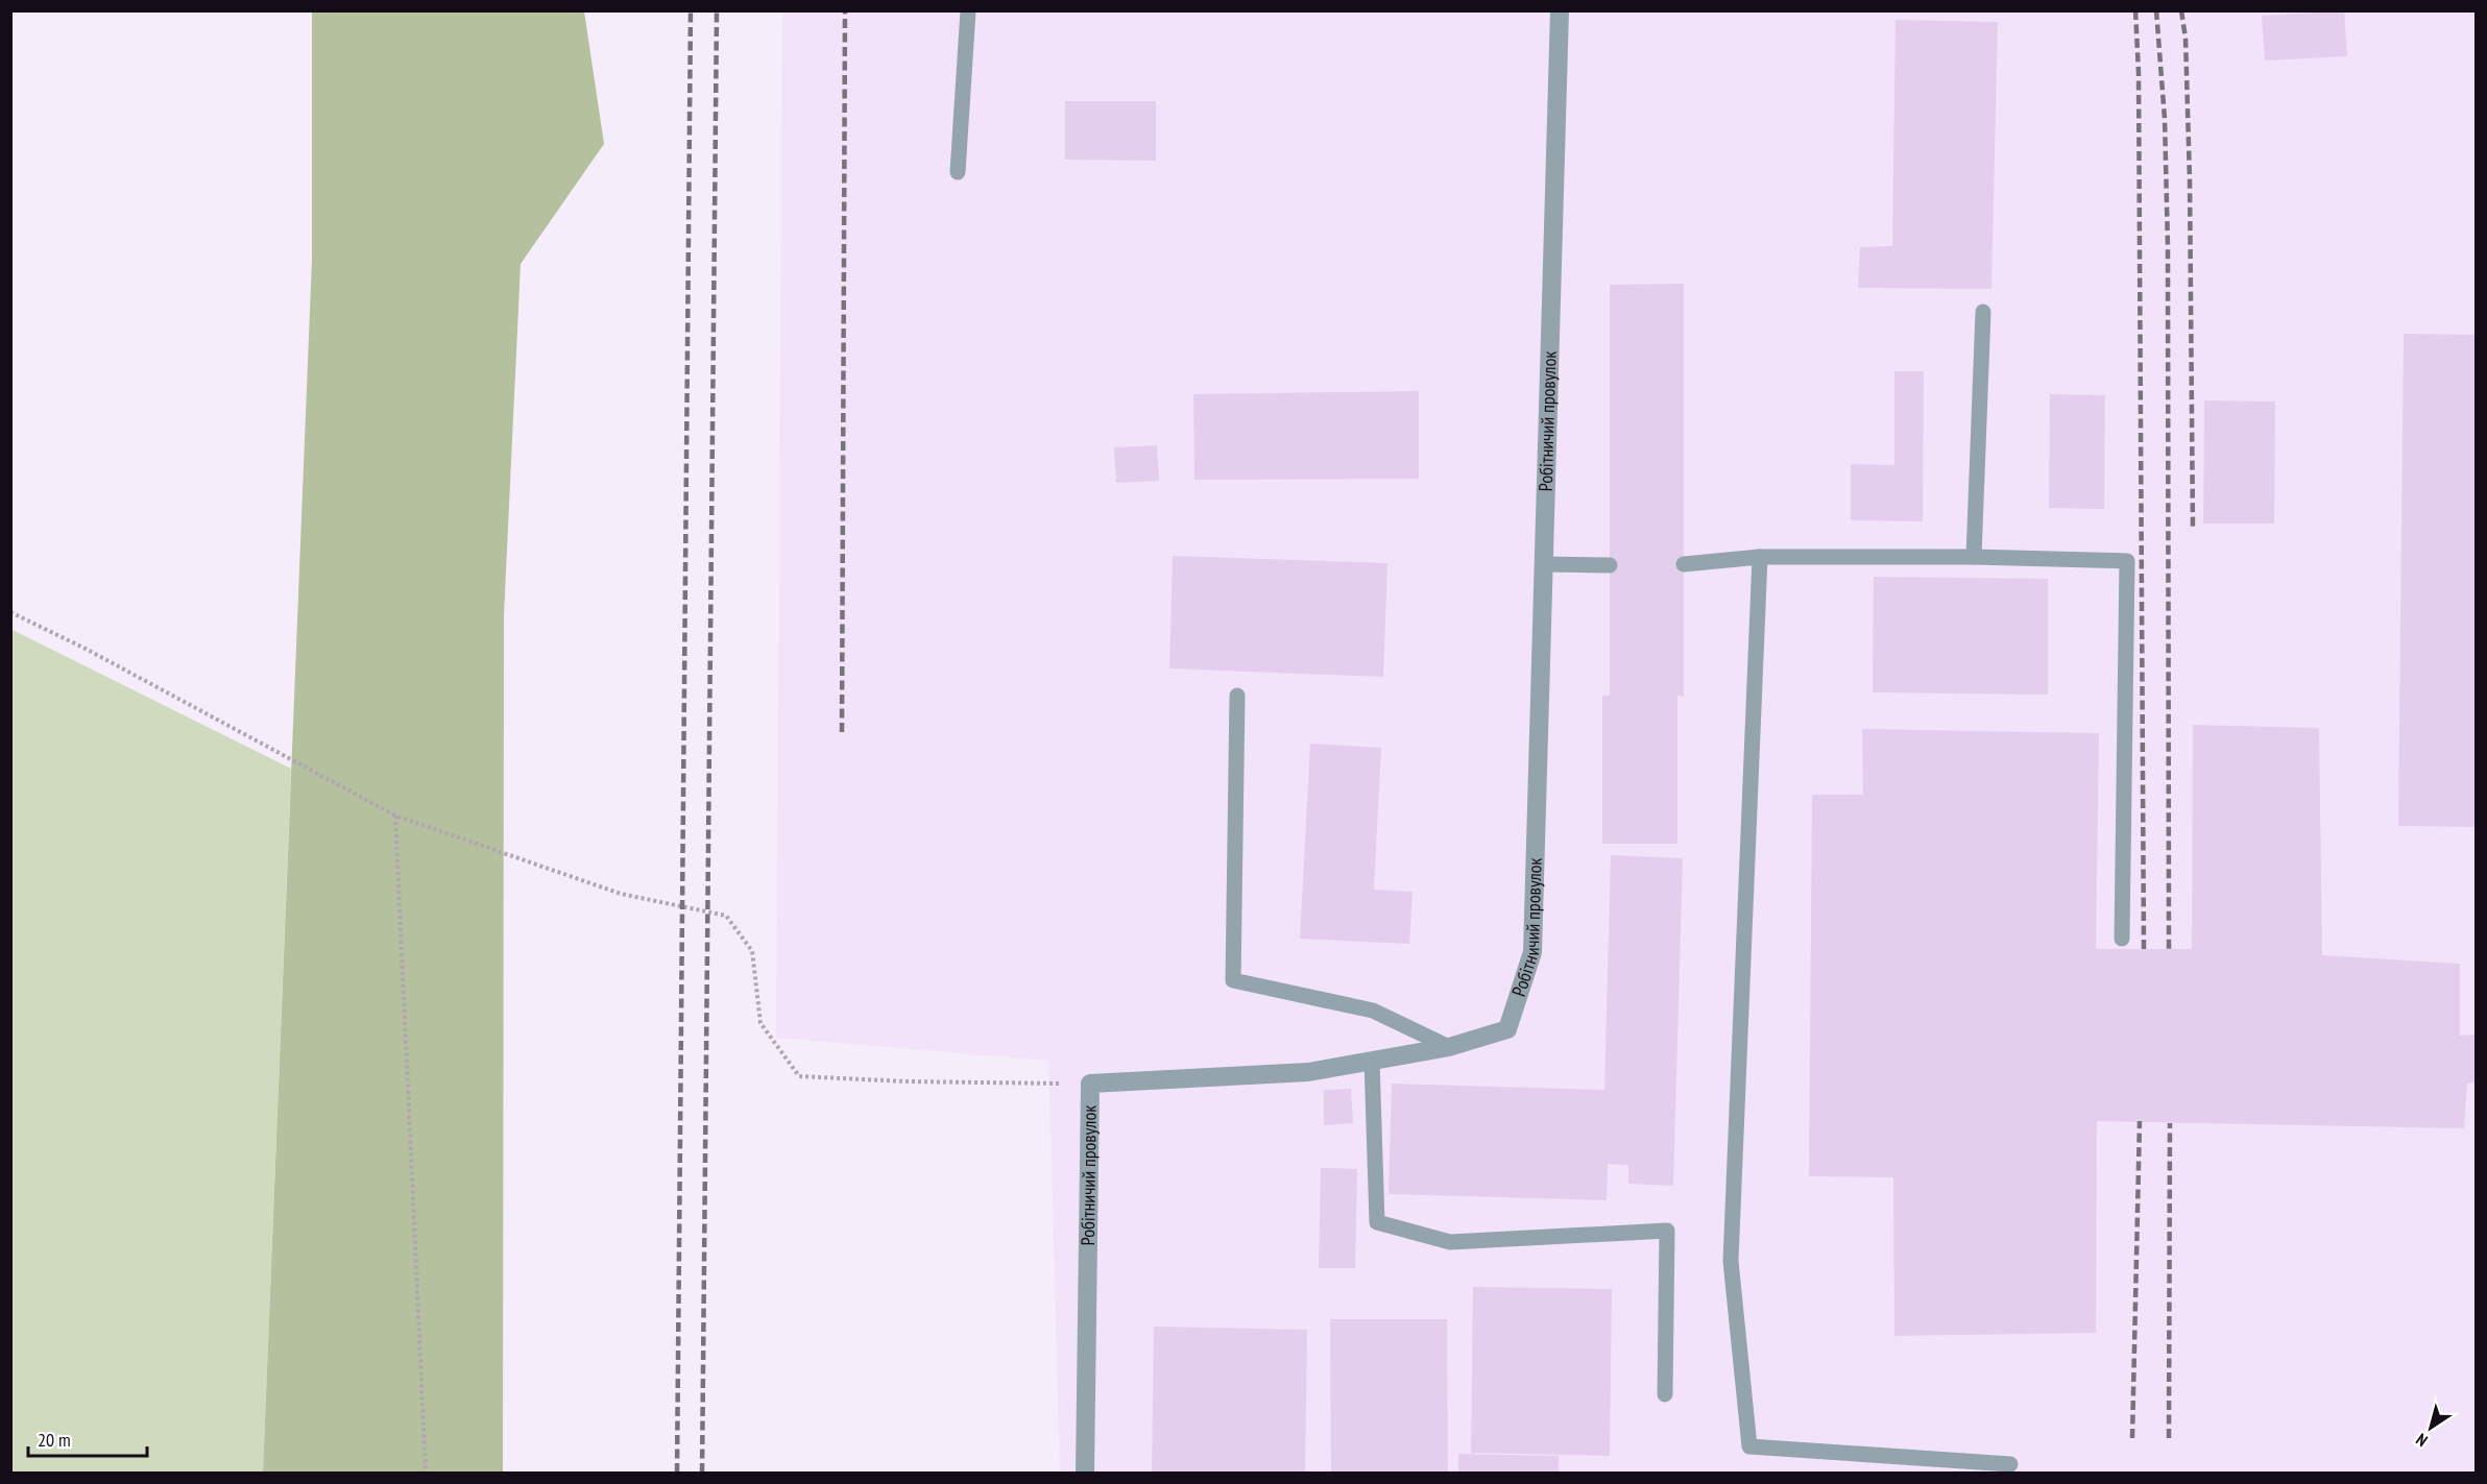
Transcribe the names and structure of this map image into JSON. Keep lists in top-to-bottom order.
{
  "streets": {
    "street": ["Робітничий провулок"]
  },
  "scale_bar": "20 m",
  "north": "bottom left"
}
